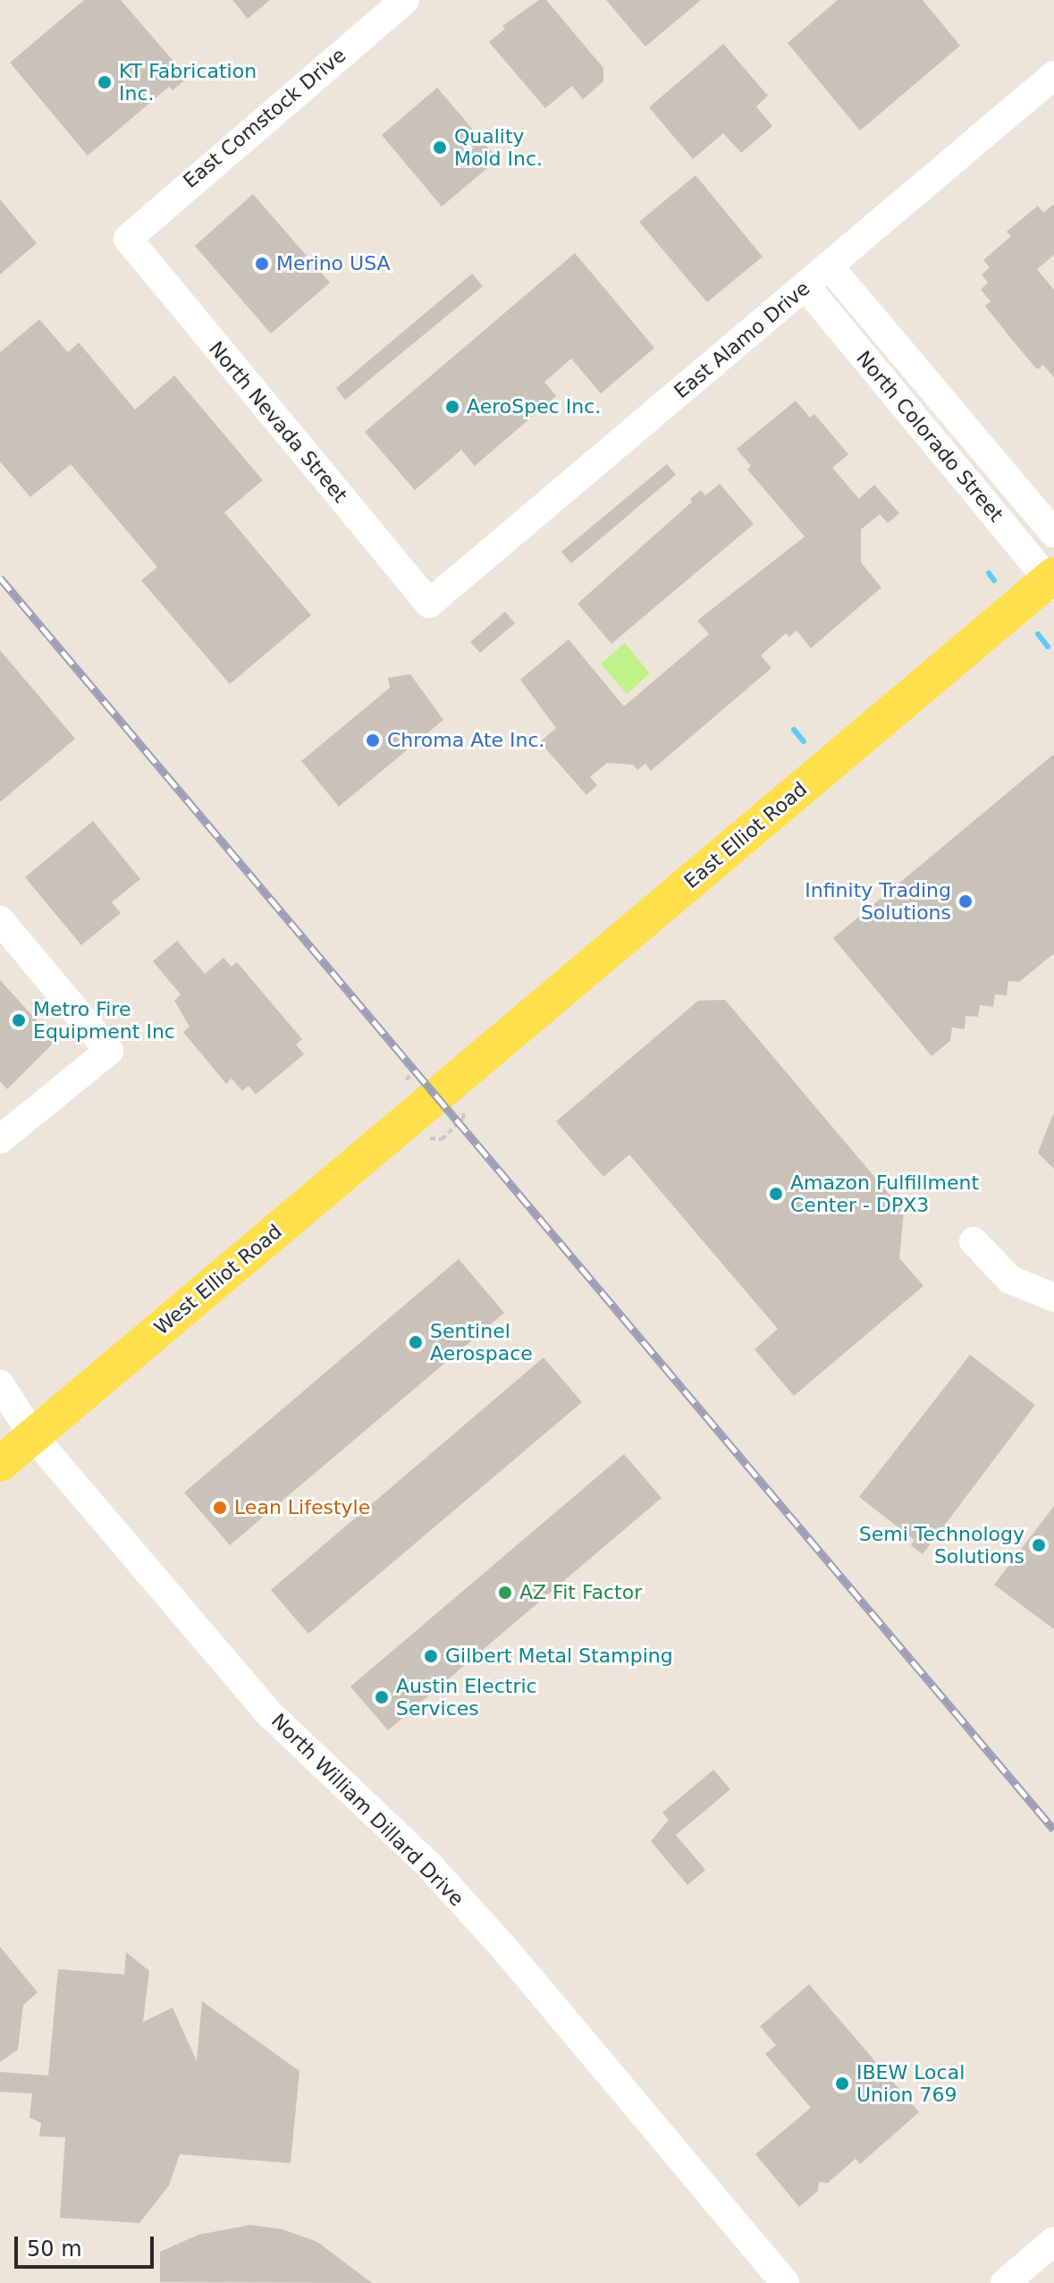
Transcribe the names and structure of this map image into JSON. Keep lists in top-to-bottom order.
{
  "streets": {
    "main road": ["East Elliot Road", "West Elliot Road"],
    "street": [
      "East Comstock Drive",
      "East Alamo Drive",
      "North Nevada Street",
      "North Colorado Street",
      "North William Dillard Drive"
    ]
  },
  "crossings": [
    ["East Comstock Drive", "North Nevada Street"],
    ["East Alamo Drive", "North Nevada Street"],
    ["East Alamo Drive", "North Colorado Street"],
    ["North Colorado Street", "East Elliot Road"],
    ["East Elliot Road", "West Elliot Road"],
    ["West Elliot Road", "North William Dillard Drive"]
  ],
  "places": [
    "KT Fabrication Inc.",
    "Quality Mold Inc.",
    "Merino USA",
    "AeroSpec Inc.",
    "Chroma Ate Inc.",
    "Infinity Trading Solutions",
    "Metro Fire Equipment Inc",
    "Amazon Fulfillment Center - DPX3",
    "Sentinel Aerospace",
    "Lean Lifestyle",
    "Semi Technology Solutions",
    "AZ Fit Factor",
    "Gilbert Metal Stamping",
    "Austin Electric Services",
    "IBEW Local Union 769"
  ],
  "scale_bar": "50 m"
}
